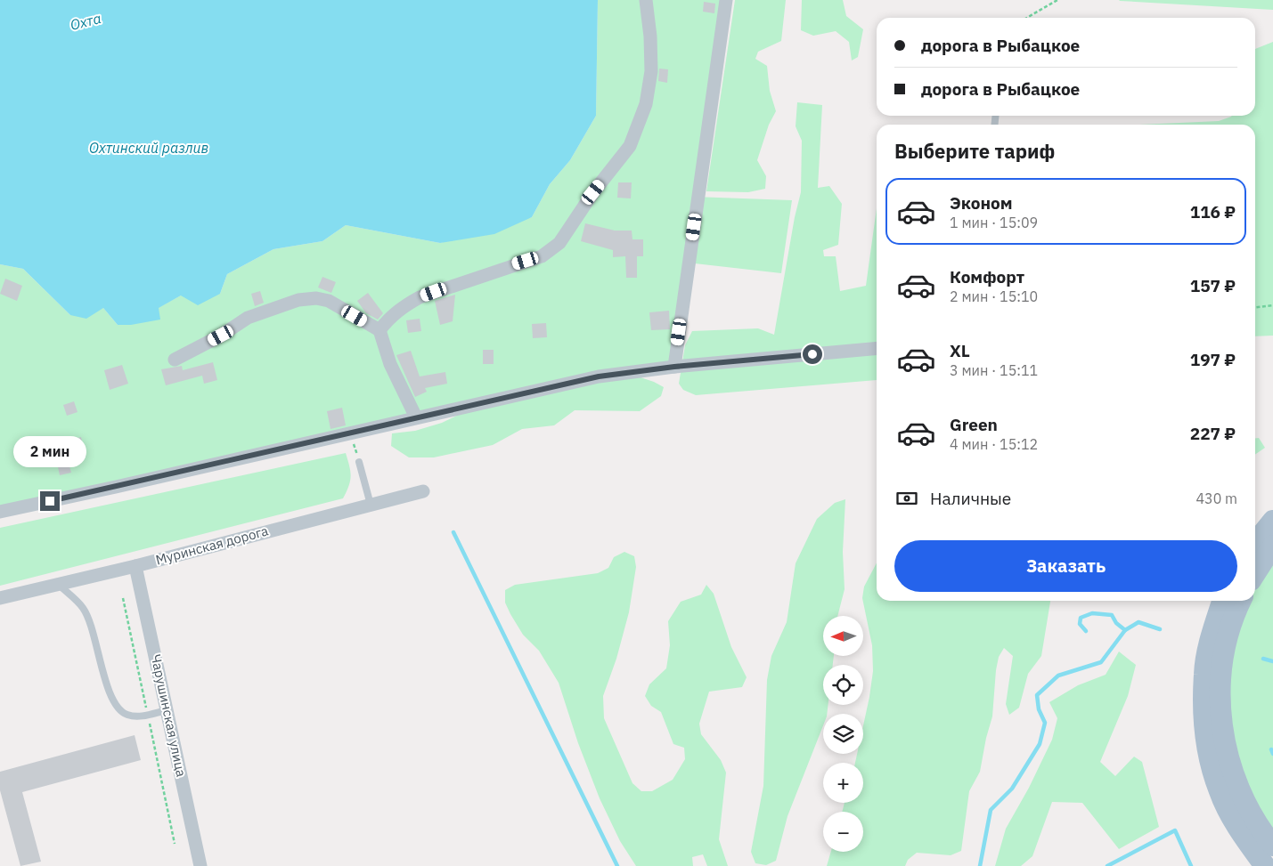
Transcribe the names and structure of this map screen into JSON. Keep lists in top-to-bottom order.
{
  "streets": {
    "street": ["Муринская дорога", "Чарушинская улица"]
  },
  "crossings": [
    ["Муринская дорога", "Чарушинская улица"]
  ],
  "water": ["Охта", "Охтинский разлив"],
  "north": "left",
  "page": {
    "banner": ["дорога в Рыбацкое", "дорога в Рыбацкое"],
    "heading": "Выберите тариф",
    "list": [
      {
        "name": "Эконом",
        "note": "1 мин · 15:09",
        "value": "116 ₽"
      },
      {
        "name": "Комфорт",
        "note": "2 мин · 15:10",
        "value": "157 ₽"
      },
      {
        "name": "XL",
        "note": "3 мин · 15:11",
        "value": "197 ₽"
      },
      {
        "name": "Green",
        "note": "4 мин · 15:12",
        "value": "227 ₽"
      }
    ],
    "bubble": "2 мин",
    "pay": ["Наличные", "430 m"],
    "buttons": "Заказать",
    "map_buttons": ["+", "−"]
  }
}
